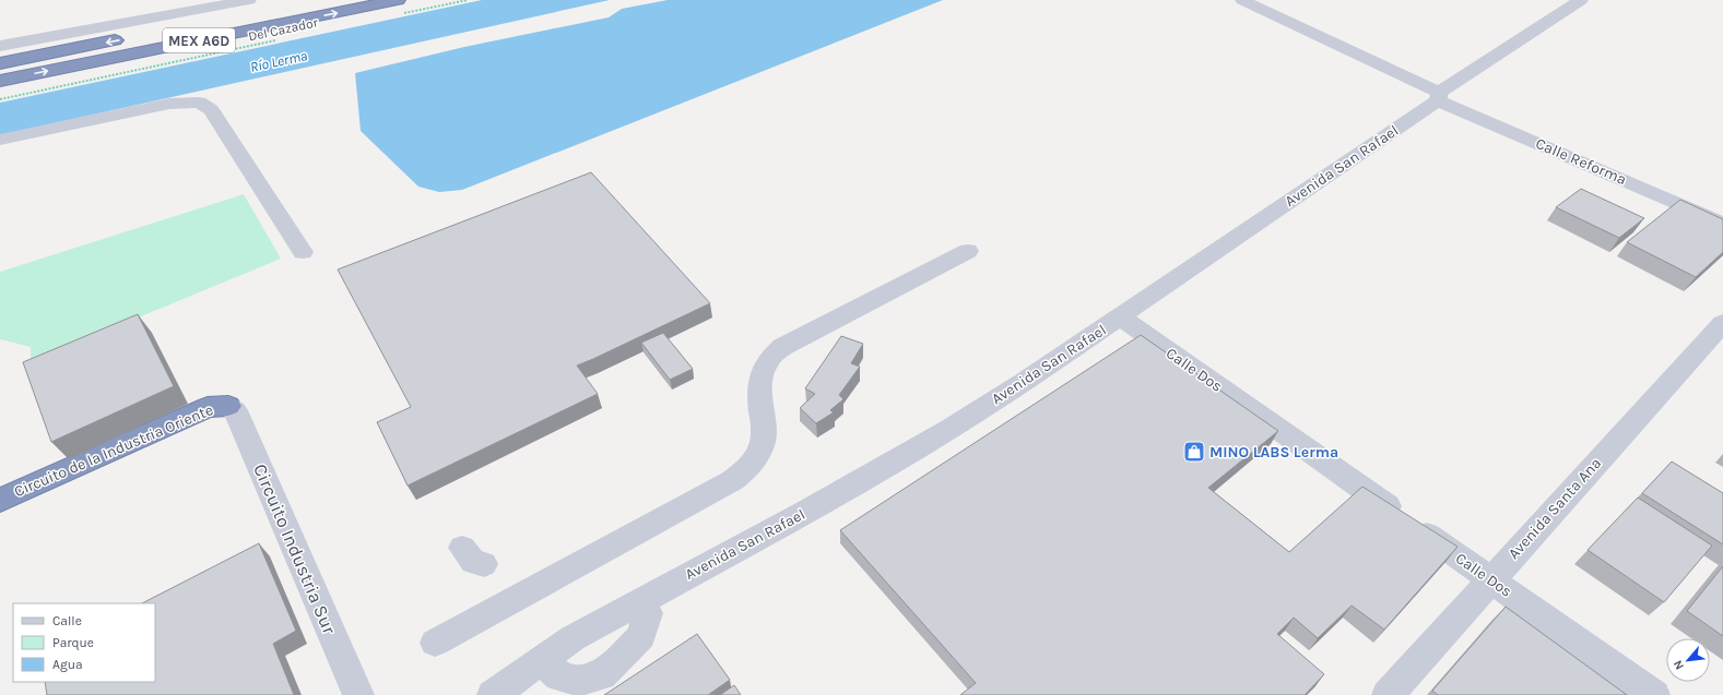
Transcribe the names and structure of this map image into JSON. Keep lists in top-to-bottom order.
{
  "streets": {
    "highway": ["MEX A6D", "Circuito de la Industria Oriente"],
    "street": [
      "Calle Reforma",
      "Avenida San Rafael",
      "Calle Dos",
      "Avenida Santa Ana",
      "Circuito Industria Sur"
    ],
    "path": ["Del Cazador"]
  },
  "crossings": [
    ["Calle Reforma", "Avenida San Rafael"],
    ["Avenida San Rafael", "Calle Dos"],
    ["Calle Dos", "Avenida Santa Ana"],
    ["Circuito de la Industria Oriente", "Circuito Industria Sur"]
  ],
  "water": ["Río Lerma"],
  "places": {
    "shop": ["MINO LABS Lerma"]
  },
  "legend": ["Calle", "Parque", "Agua"],
  "north": "bottom left"
}
